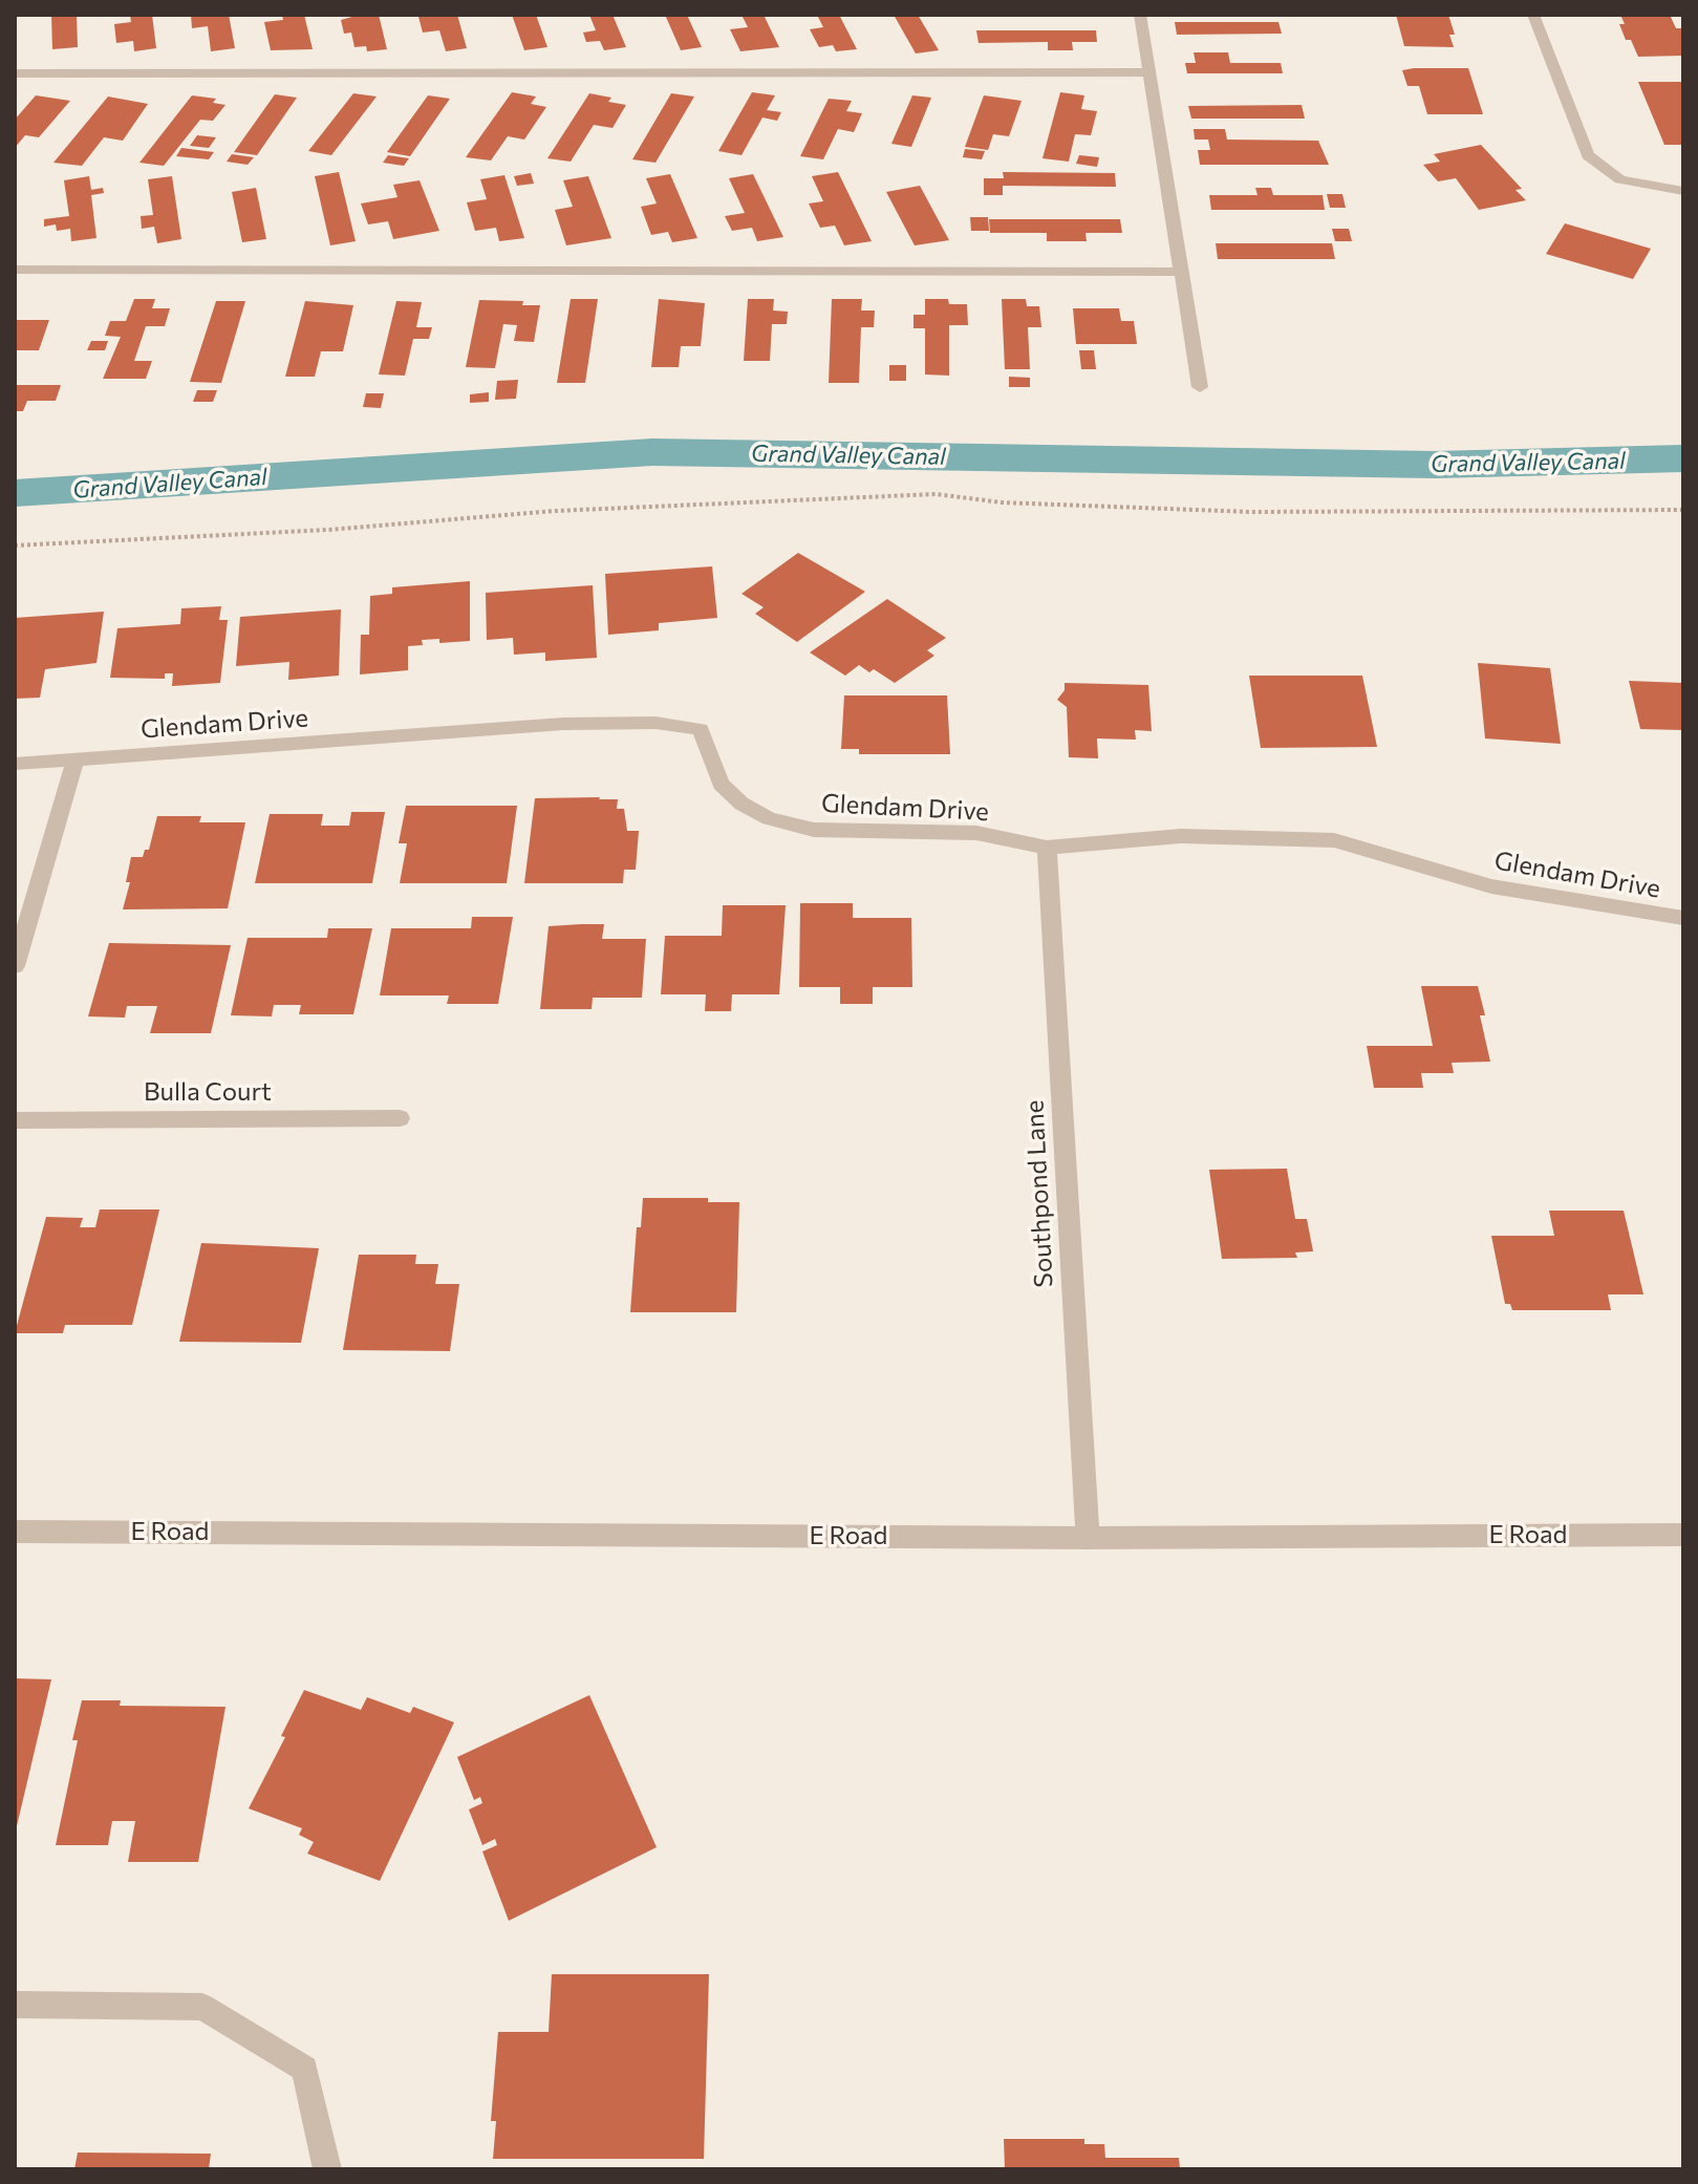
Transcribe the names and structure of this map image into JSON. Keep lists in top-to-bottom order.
{
  "streets": {
    "street": [
      "Glendam Drive",
      "Bulla Court",
      "Southpond Lane",
      "E Road"
    ]
  },
  "crossings": [
    ["Glendam Drive", "Southpond Lane"],
    ["Southpond Lane", "E Road"]
  ],
  "water": ["Grand Valley Canal"]
}
